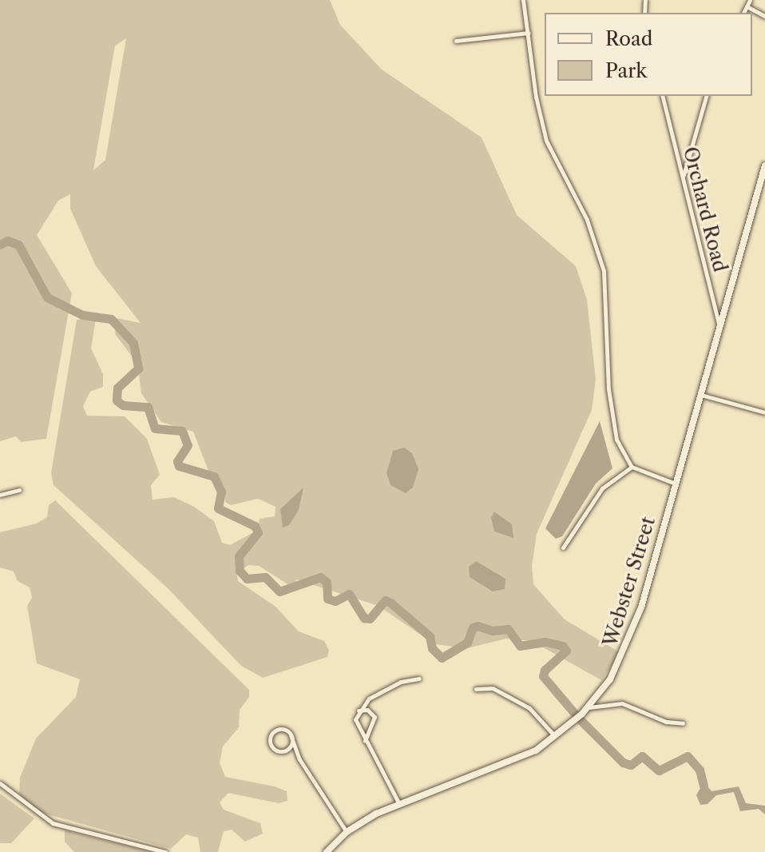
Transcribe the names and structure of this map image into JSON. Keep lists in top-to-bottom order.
{
  "streets": {
    "street": ["Orchard Road", "Webster Street"]
  },
  "crossings": [
    ["Orchard Road", "Webster Street"]
  ],
  "legend": ["Road", "Park"]
}
